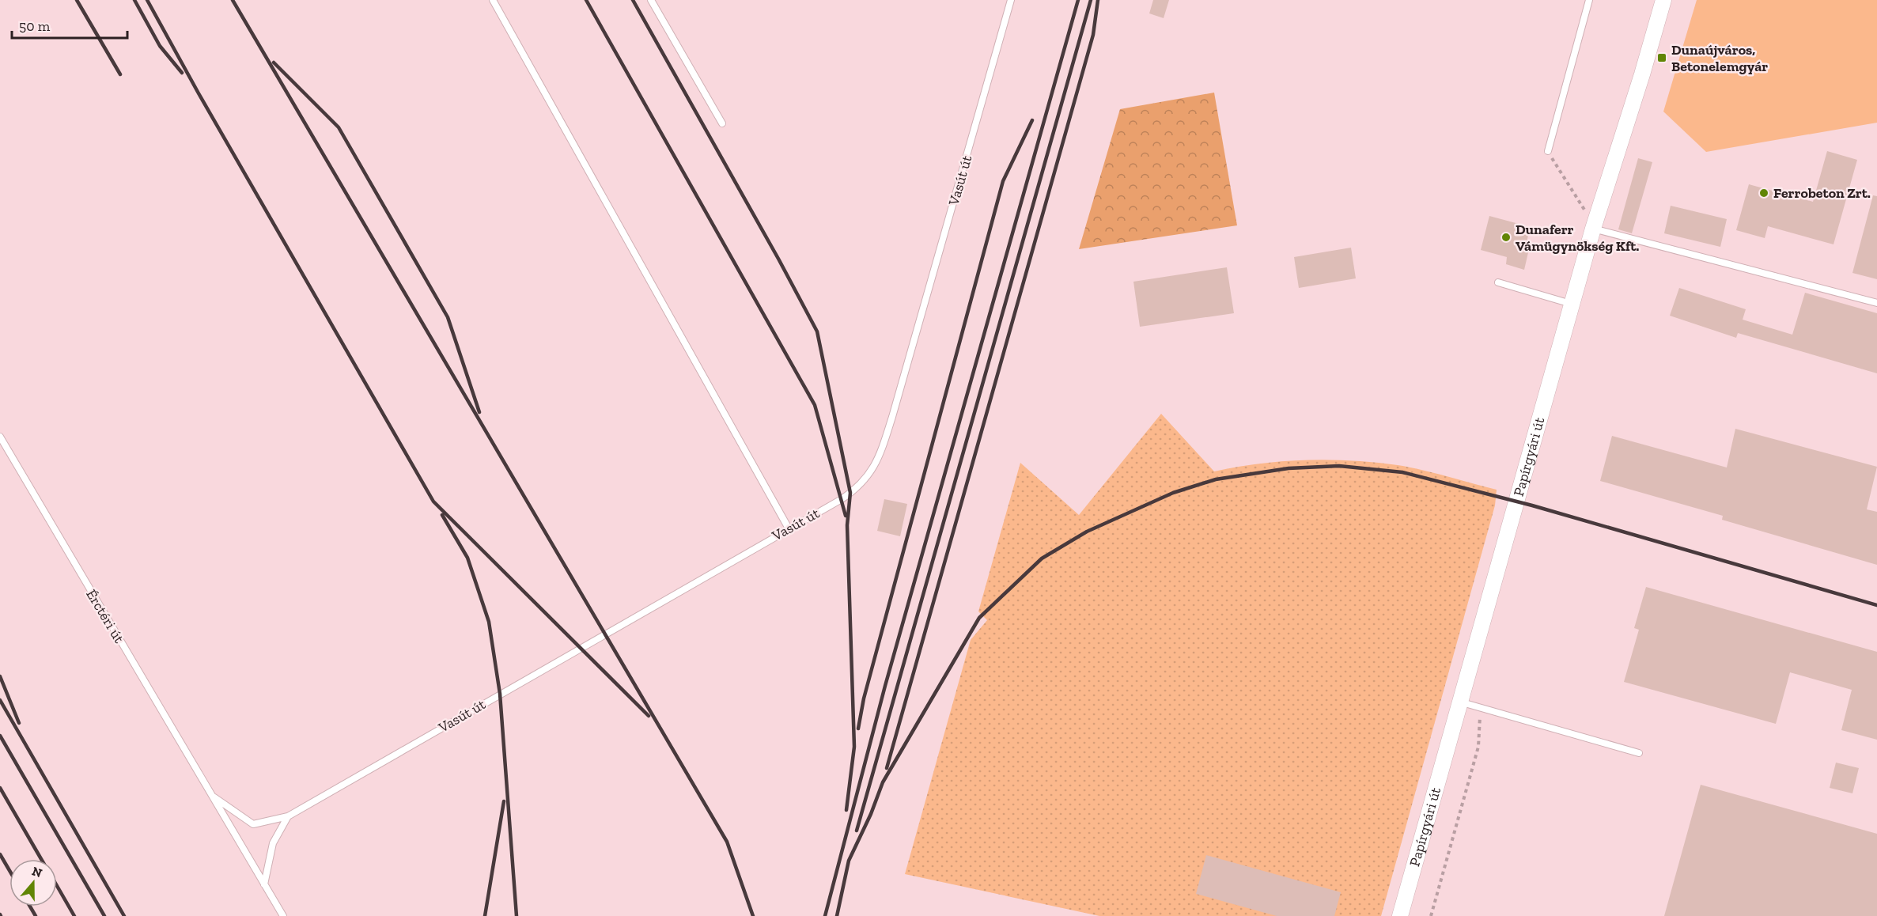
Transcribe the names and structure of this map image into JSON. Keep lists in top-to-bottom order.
{
  "streets": {
    "street": ["Papírgyári út"],
    "lane": ["Vasút út", "Érctéri út"]
  },
  "crossings": [
    ["Vasút út", "Érctéri út"]
  ],
  "places": {
    "transit": ["Dunaújváros, Betonelemgyár"],
    "other": ["Ferrobeton Zrt.", "Dunaferr Vámügynökség Kft."]
  },
  "scale_bar": "50 m",
  "north": "top"
}
